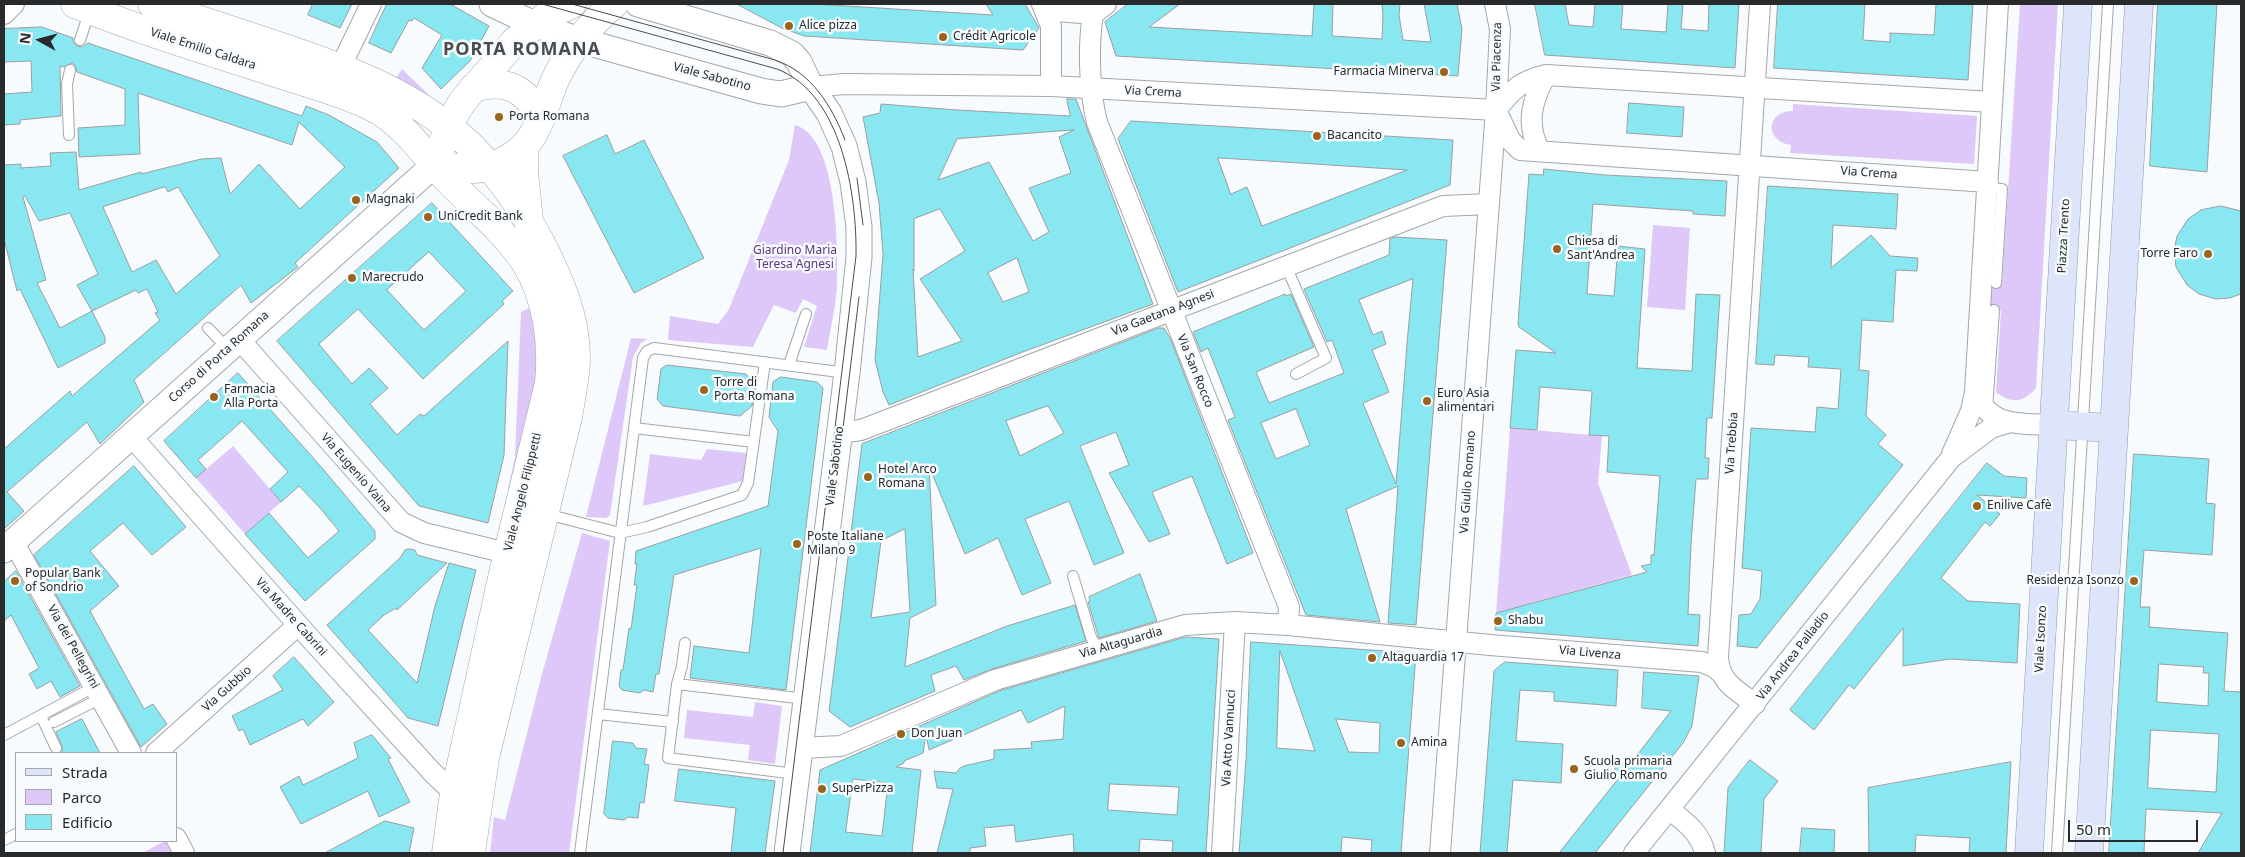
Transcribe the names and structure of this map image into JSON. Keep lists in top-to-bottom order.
{
  "streets": {
    "main road": [
      "Viale Emilio Caldara",
      "Piazza Trento",
      "Viale Angelo Filippetti",
      "Viale Isonzo"
    ],
    "street": [
      "Via Piacenza",
      "Viale Sabotino",
      "Via Crema",
      "Via Gaetana Agnesi",
      "Corso di Porta Romana",
      "Via San Rocco",
      "Via Trebbia",
      "Via Eugenio Vaina",
      "Via Giulio Romano",
      "Via Madre Cabrini",
      "Via Altaguardia",
      "Via dei Pellegrini",
      "Via Livenza",
      "Via Andrea Palladio",
      "Via Gubbio",
      "Via Atto Vannucci"
    ]
  },
  "crossings": [
    ["Viale Emilio Caldara", "Corso di Porta Romana"],
    ["Viale Emilio Caldara", "Viale Angelo Filippetti"],
    ["Via Piacenza", "Via Crema"],
    ["Via Piacenza", "Via Giulio Romano"],
    ["Viale Sabotino", "Via Crema"],
    ["Viale Sabotino", "Via Gaetana Agnesi"],
    ["Viale Sabotino", "Via Altaguardia"],
    ["Via Crema", "Via San Rocco"],
    ["Via Crema", "Via Trebbia"],
    ["Via Crema", "Via Giulio Romano"],
    ["Piazza Trento", "Viale Isonzo"],
    ["Via Gaetana Agnesi", "Via San Rocco"],
    ["Via Gaetana Agnesi", "Via Giulio Romano"],
    ["Corso di Porta Romana", "Via Eugenio Vaina"],
    ["Corso di Porta Romana", "Viale Angelo Filippetti"],
    ["Corso di Porta Romana", "Via Madre Cabrini"],
    ["Corso di Porta Romana", "Via dei Pellegrini"],
    ["Via San Rocco", "Via Altaguardia"],
    ["Via Trebbia", "Via Livenza"],
    ["Via Eugenio Vaina", "Viale Angelo Filippetti"],
    ["Via Giulio Romano", "Via Altaguardia"],
    ["Via Giulio Romano", "Via Livenza"],
    ["Viale Angelo Filippetti", "Via Madre Cabrini"],
    ["Via Madre Cabrini", "Via Gubbio"],
    ["Via Altaguardia", "Via Livenza"],
    ["Via Altaguardia", "Via Atto Vannucci"]
  ],
  "districts": ["PORTA ROMANA"],
  "parks": ["Giardino Maria Teresa Agnesi"],
  "places": [
    "Alice pizza",
    "Crédit Agricole",
    "Farmacia Minerva",
    "Porta Romana",
    "Bacancito",
    "Magnaki",
    "UniCredit Bank",
    "Chiesa di Sant'Andrea",
    "Torre Faro",
    "Marecrudo",
    "Torre di Porta Romana",
    "Farmacia Alla Porta",
    "Euro Asia alimentari",
    "Hotel Arco Romana",
    "Enilive Cafè",
    "Poste Italiane Milano 9",
    "Popular Bank of Sondrio",
    "Residenza Isonzo",
    "Shabu",
    "Altaguardia 17",
    "Don Juan",
    "Amina",
    "Scuola primaria Giulio Romano",
    "SuperPizza"
  ],
  "legend": ["Strada", "Parco", "Edificio"],
  "scale_bar": "50 m",
  "north": "left"
}
